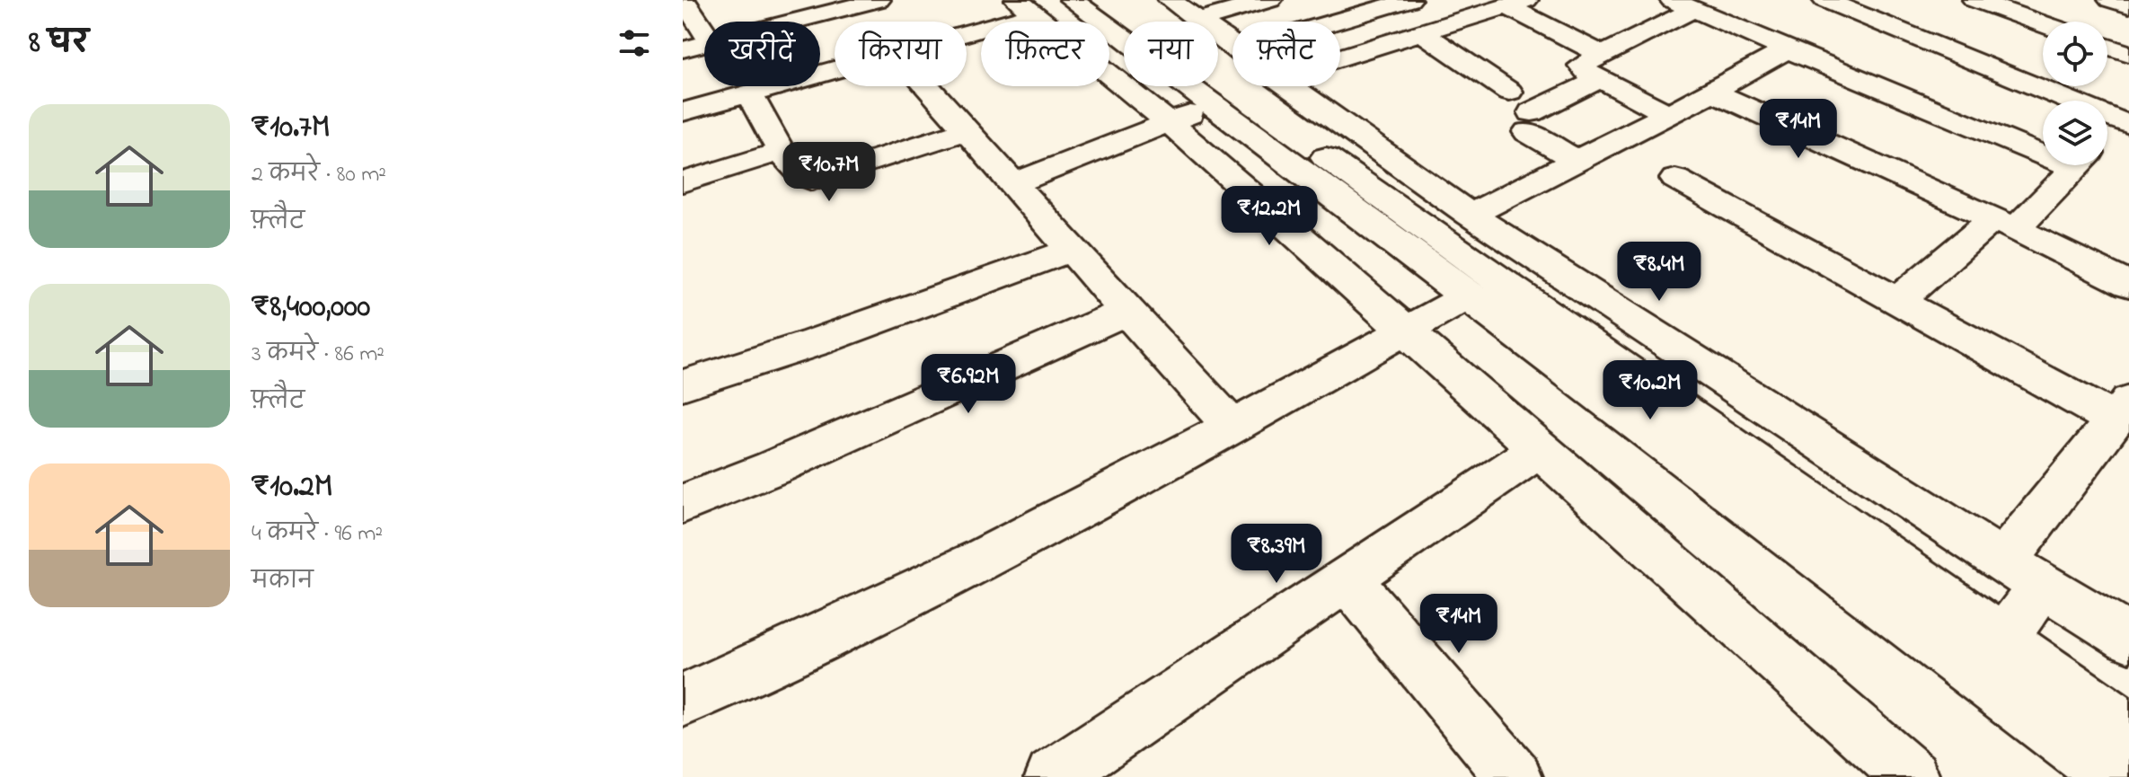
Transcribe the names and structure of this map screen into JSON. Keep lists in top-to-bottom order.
{
  "page": {
    "heading": "8 घर",
    "chip": [
      "खरीदें",
      "किराया",
      "फ़िल्टर",
      "नया",
      "फ़्लैट"
    ],
    "list": [
      {
        "name": "₹10.7M",
        "note": "2 कमरे · 80 m² · फ़्लैट"
      },
      {
        "name": "₹8,400,000",
        "note": "3 कमरे · 86 m² · फ़्लैट"
      },
      {
        "name": "₹10.2M",
        "note": "4 कमरे · 96 m² · मकान"
      }
    ],
    "price": [
      "₹14M",
      "₹10.7M",
      "₹12.2M",
      "₹8.4M",
      "₹6.92M",
      "₹10.2M",
      "₹8.39M",
      "₹14M"
    ]
  }
}
